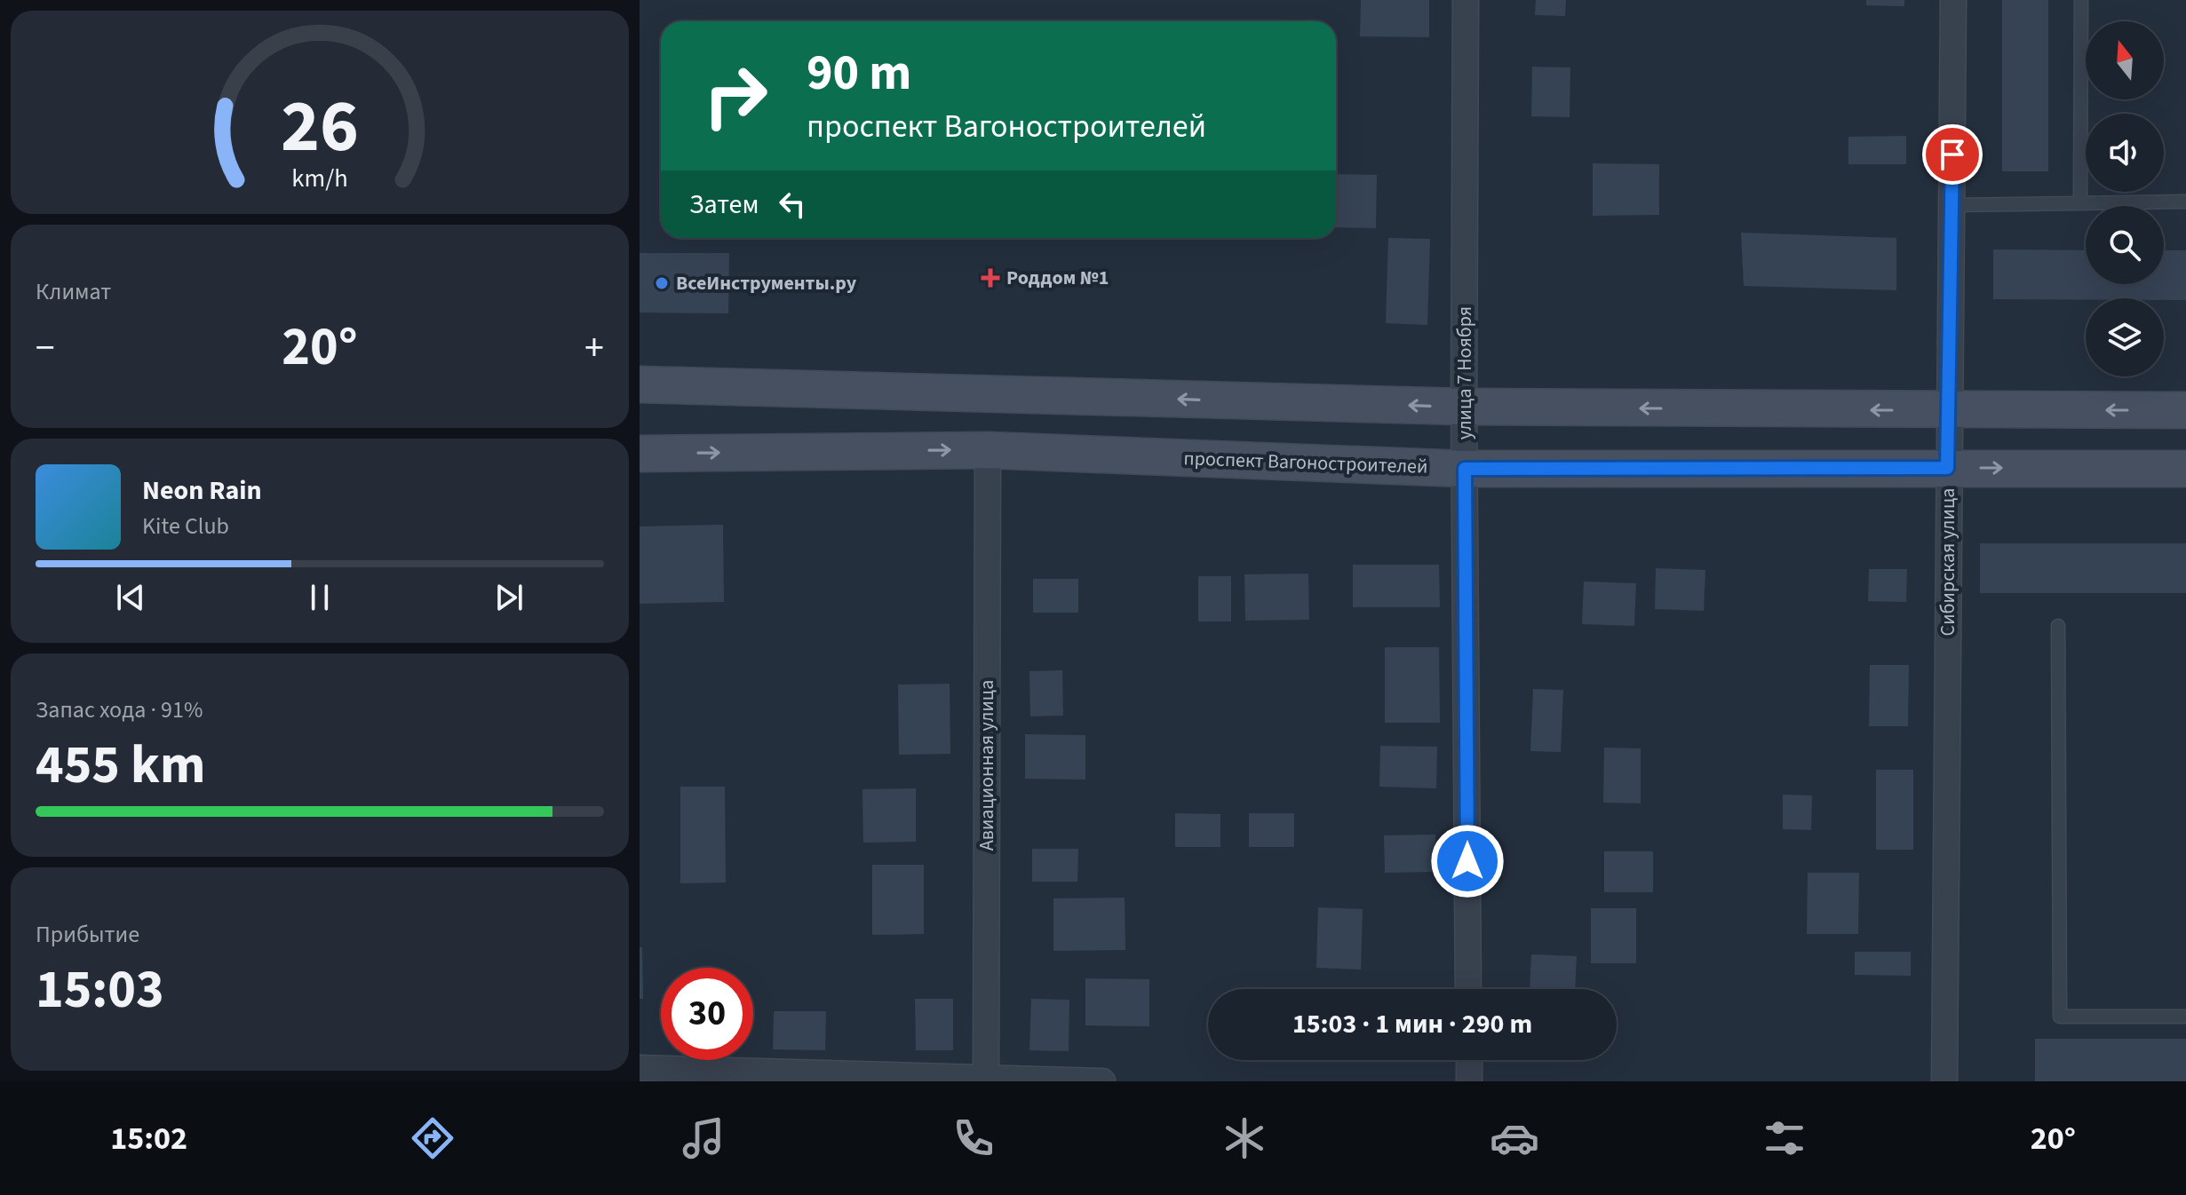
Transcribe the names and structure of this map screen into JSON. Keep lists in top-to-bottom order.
{
  "streets": {
    "main road": ["проспект Вагоностроителей"],
    "street": ["улица 7 Ноября", "Сибирская улица", "Авиационная улица"]
  },
  "crossings": [
    ["улица 7 Ноября", "проспект Вагоностроителей"],
    ["проспект Вагоностроителей", "Сибирская улица"],
    ["проспект Вагоностроителей", "Авиационная улица"]
  ],
  "places": {
    "health": ["Роддом №1"],
    "other": ["ВсеИнструменты.ру"]
  },
  "north": "top",
  "page": {
    "turn": ["90 m", "проспект Вагоностроителей"],
    "then": "Затем",
    "tile": [
      "Климат",
      ["Запас хода · 91%", "455 km"],
      ["Прибытие", "15:03"]
    ],
    "heat": ["−", "20°", "+"],
    "song": ["Neon Rain", "Kite Club"],
    "limit": "30",
    "trip": "15:03 · 1 мин · 290 m",
    "tabs": ["15:02", "20°"],
    "gauge": ["26", "km/h"]
  }
}
